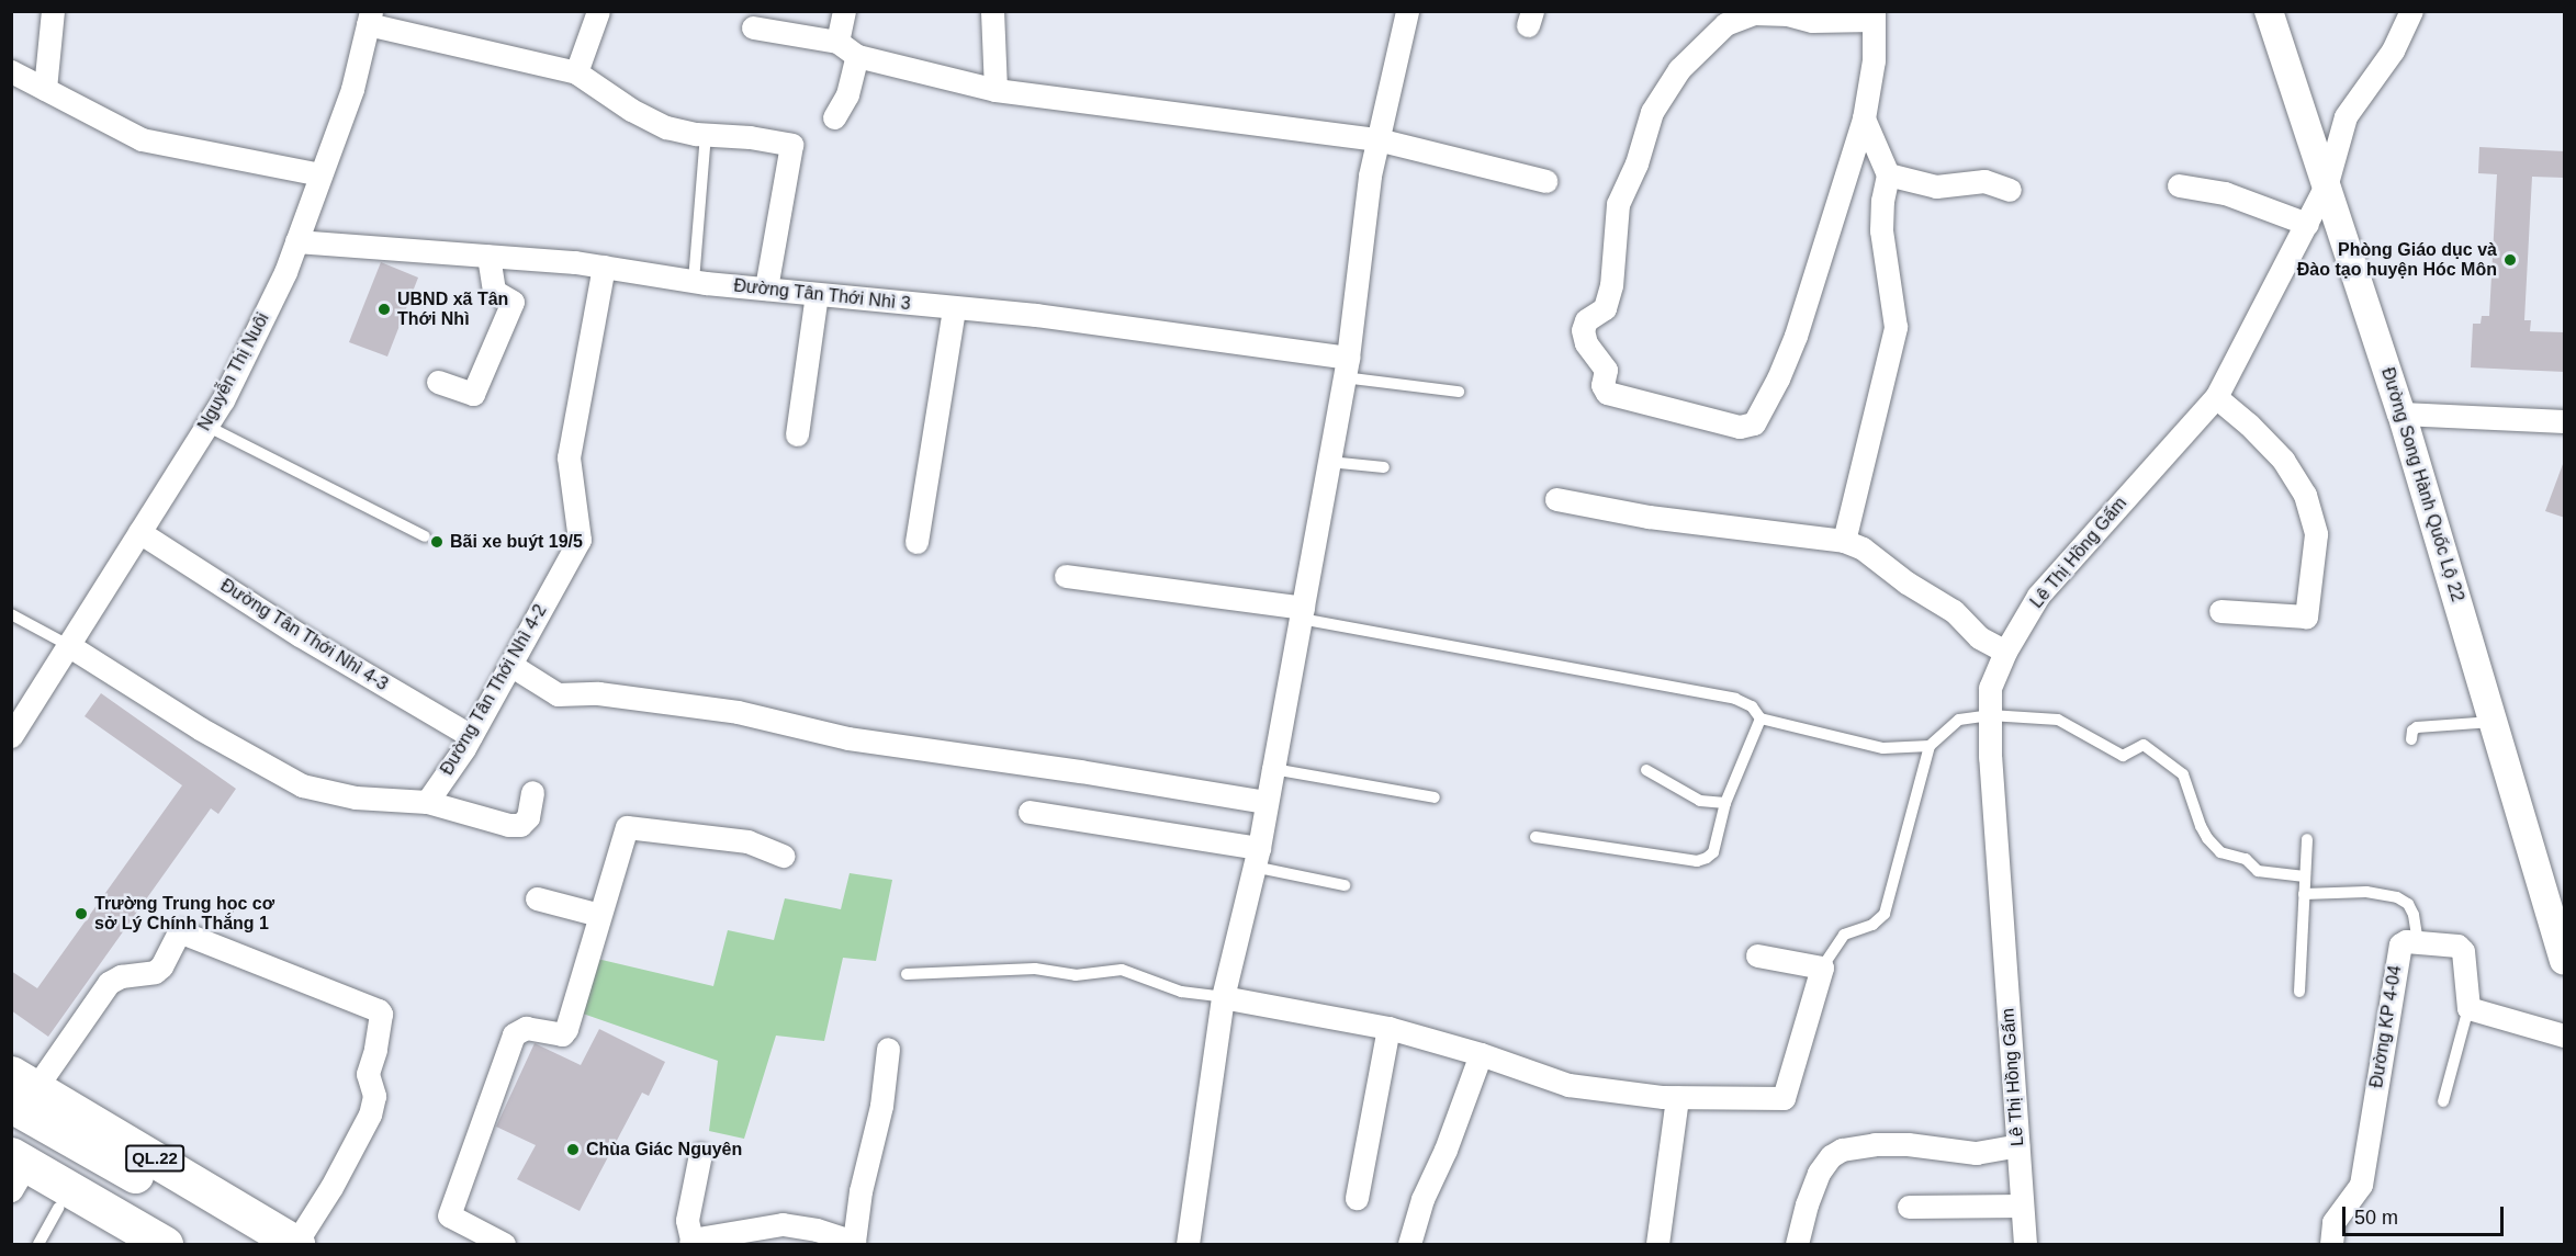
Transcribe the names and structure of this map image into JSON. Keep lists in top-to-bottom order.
{
  "streets": {
    "highway": ["QL.22"],
    "street": [
      "Đường Tân Thới Nhì 3",
      "Nguyễn Thị Nuôi",
      "Đường Song Hành Quốc Lộ 22",
      "Lê Thị Hồng Gấm",
      "Đường Tân Thới Nhì 4-3",
      "Đường Tân Thới Nhì 4-2",
      "Đường KP 4-04"
    ]
  },
  "crossings": [
    ["Đường Tân Thới Nhì 3", "Nguyễn Thị Nuôi"],
    ["Đường Tân Thới Nhì 3", "Đường Tân Thới Nhì 4-2"],
    ["Nguyễn Thị Nuôi", "Đường Tân Thới Nhì 4-3"],
    ["Đường Song Hành Quốc Lộ 22", "Lê Thị Hồng Gấm"],
    ["Đường Tân Thới Nhì 4-3", "Đường Tân Thới Nhì 4-2"]
  ],
  "places": [
    "Phòng Giáo dục và Đào tạo huyện Hóc Môn",
    "UBND xã Tân Thới Nhì",
    "Bãi xe buýt 19/5",
    "Trường Trung học cơ sở Lý Chính Thắng 1",
    "Chùa Giác Nguyên"
  ],
  "scale_bar": "50 m"
}
